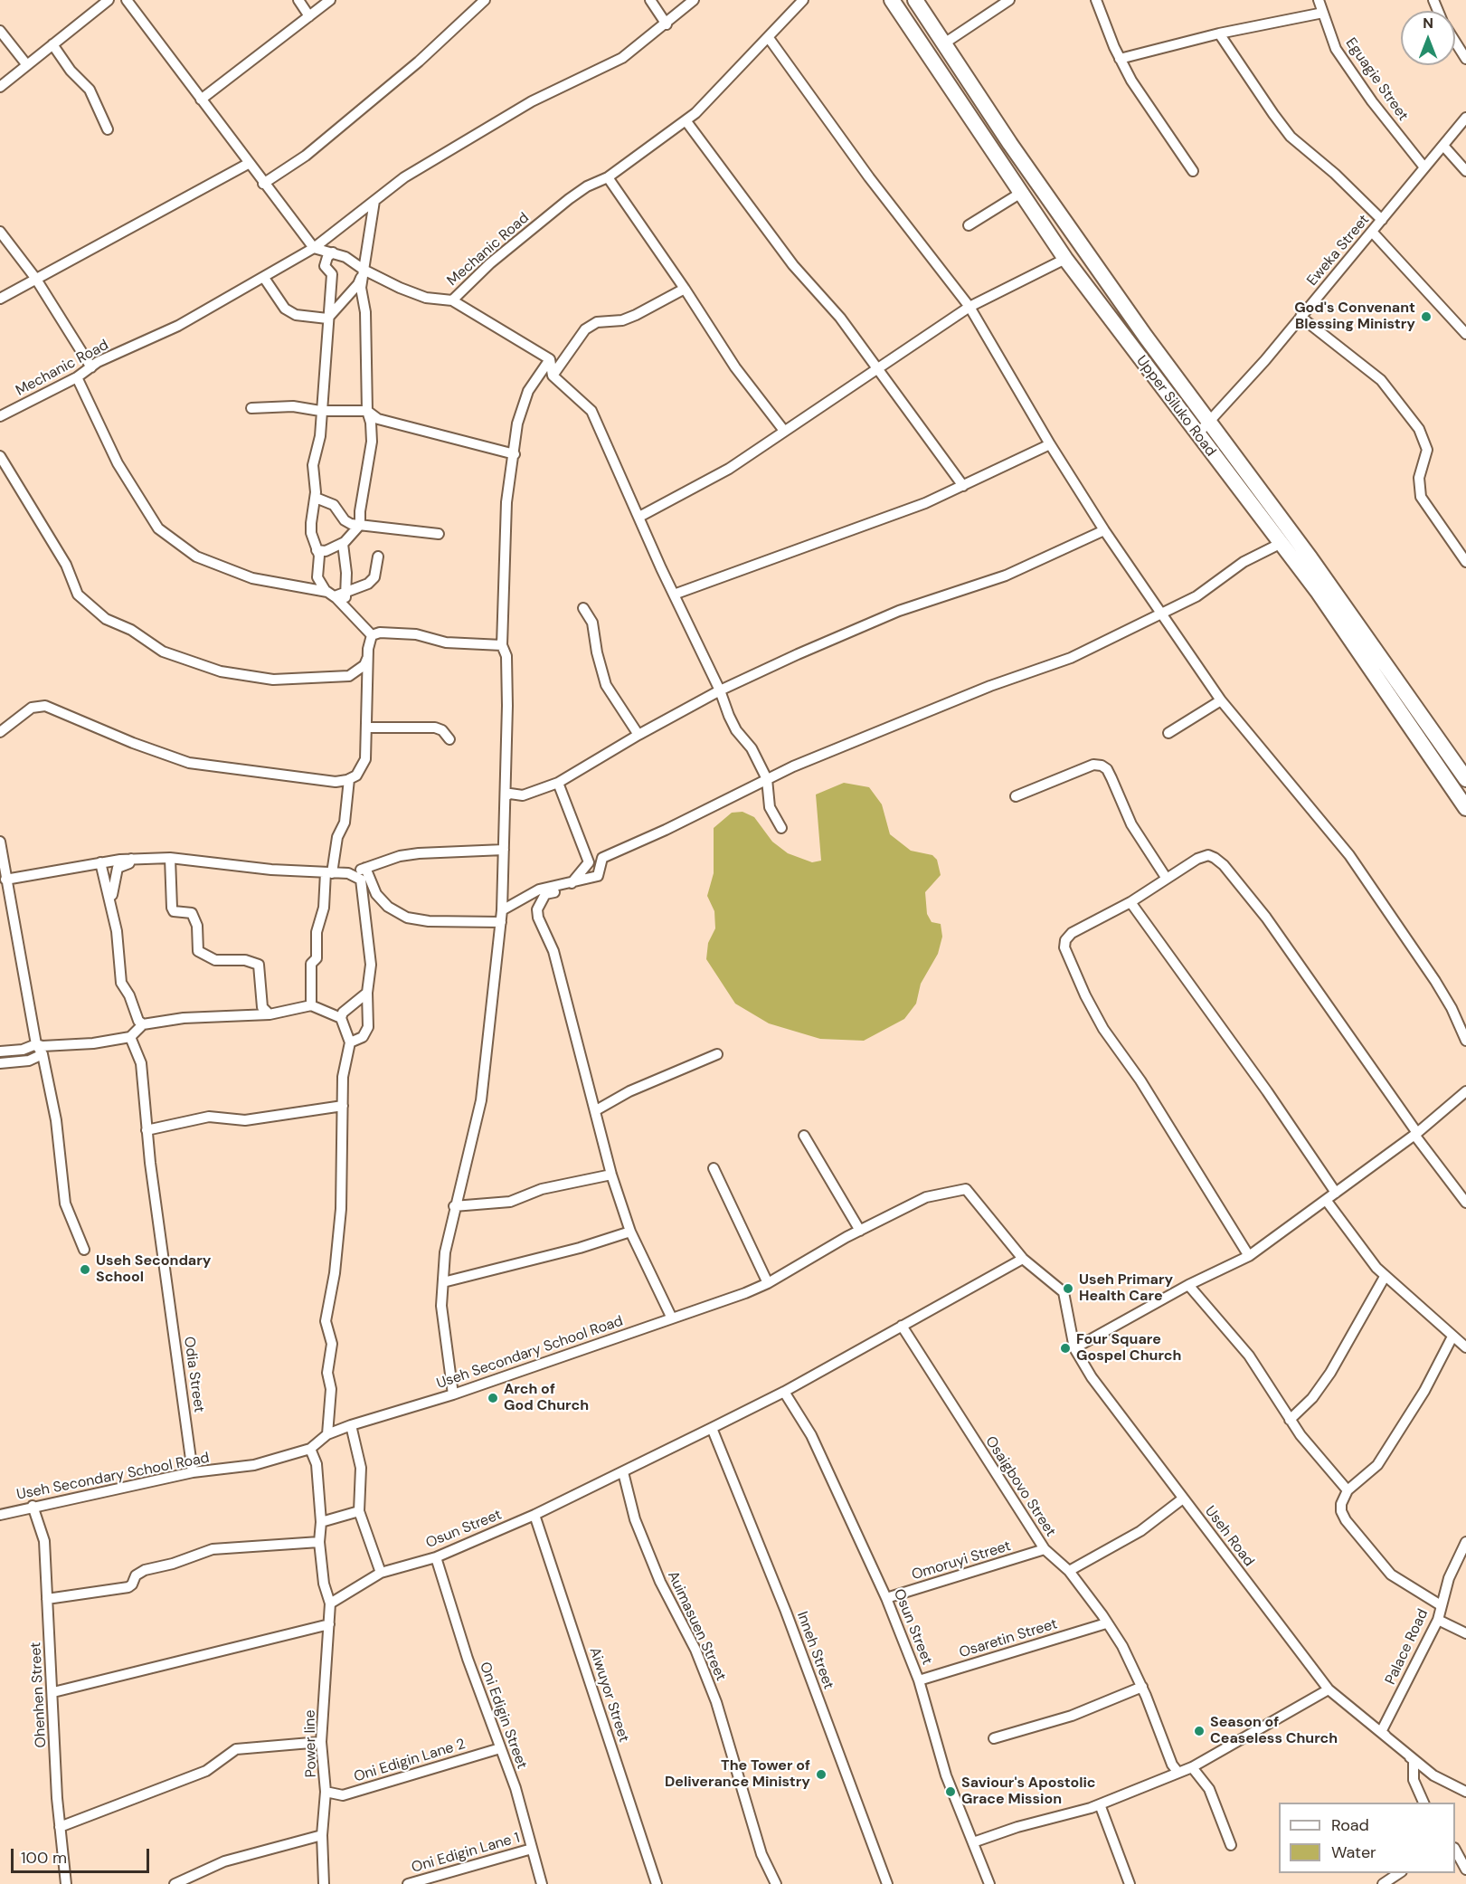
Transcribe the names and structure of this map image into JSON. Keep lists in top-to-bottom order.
{
  "streets": {
    "main road": ["Upper Siluko Road"],
    "street": [
      "Eguagie Street",
      "Mechanic Road",
      "Eweka Street",
      "Useh Secondary School Road",
      "Odia Street",
      "Osaigbovo Street",
      "Osun Street",
      "Useh Road",
      "Omoruyi Street",
      "Auimasuen Street",
      "Osaretin Street",
      "Palace Road",
      "Inneh Street",
      "Ohenhen Street",
      "Aiwuyor Street",
      "Oni Edigin Street",
      "Power line",
      "Oni Edigin Lane 2",
      "Oni Edigin Lane 1"
    ]
  },
  "crossings": [
    ["Eguagie Street", "Eweka Street"],
    ["Eweka Street", "Upper Siluko Road"],
    ["Useh Secondary School Road", "Odia Street"],
    ["Useh Secondary School Road", "Osun Street"],
    ["Useh Secondary School Road", "Useh Road"],
    ["Useh Secondary School Road", "Ohenhen Street"],
    ["Useh Secondary School Road", "Power line"],
    ["Osaigbovo Street", "Osun Street"],
    ["Osaigbovo Street", "Omoruyi Street"],
    ["Osaigbovo Street", "Osaretin Street"],
    ["Osun Street", "Useh Road"],
    ["Osun Street", "Omoruyi Street"],
    ["Osun Street", "Auimasuen Street"],
    ["Osun Street", "Osaretin Street"],
    ["Osun Street", "Inneh Street"],
    ["Osun Street", "Aiwuyor Street"],
    ["Osun Street", "Oni Edigin Street"],
    ["Osun Street", "Power line"],
    ["Useh Road", "Palace Road"],
    ["Oni Edigin Street", "Oni Edigin Lane 2"],
    ["Oni Edigin Street", "Oni Edigin Lane 1"],
    ["Power line", "Oni Edigin Lane 2"]
  ],
  "places": [
    "God's Convenant Blessing Ministry",
    "Useh Secondary School",
    "Useh Primary Health Care",
    "Four Square Gospel Church",
    "Arch of God Church",
    "Season of Ceaseless Church",
    "The Tower of Deliverance Ministry",
    "Saviour's Apostolic Grace Mission"
  ],
  "legend": ["Road", "Water"],
  "scale_bar": "100 m",
  "north": "top"
}
